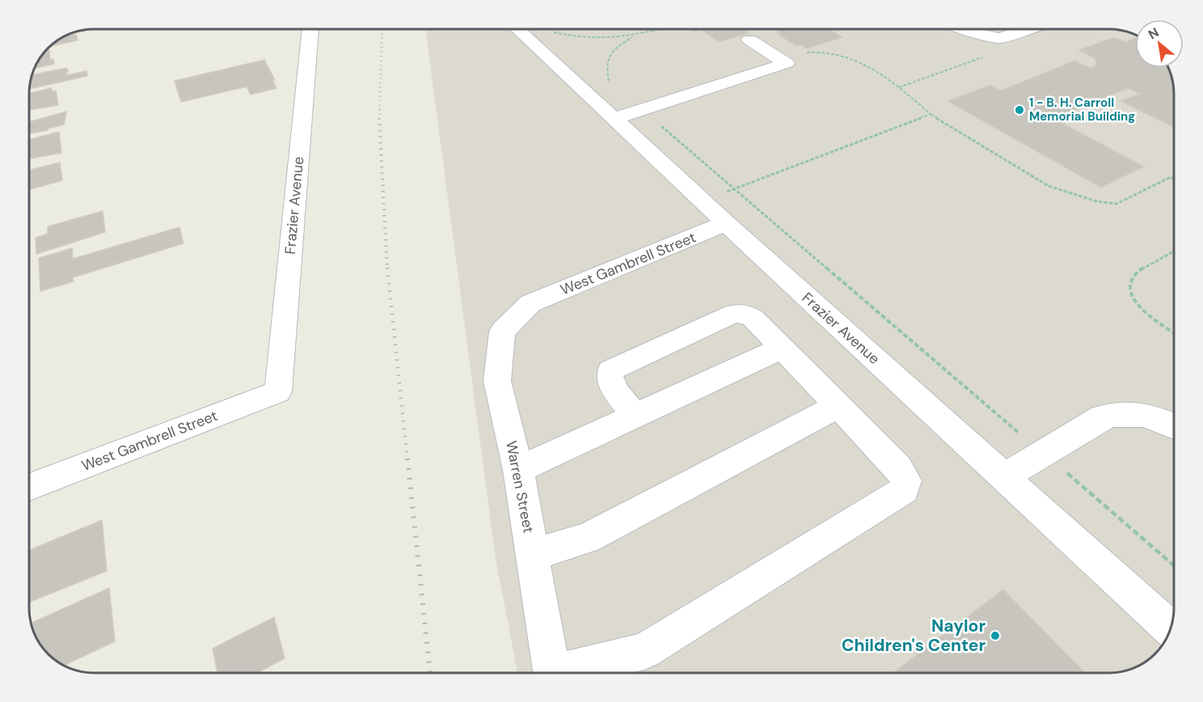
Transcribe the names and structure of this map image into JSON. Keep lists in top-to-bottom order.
{
  "streets": {
    "street": ["Frazier Avenue", "West Gambrell Street", "Warren Street"]
  },
  "crossings": [
    ["Frazier Avenue", "West Gambrell Street"],
    ["West Gambrell Street", "Warren Street"]
  ],
  "places": ["1 - B. H. Carroll Memorial Building", "Naylor Children's Center"],
  "north": "top left"
}
